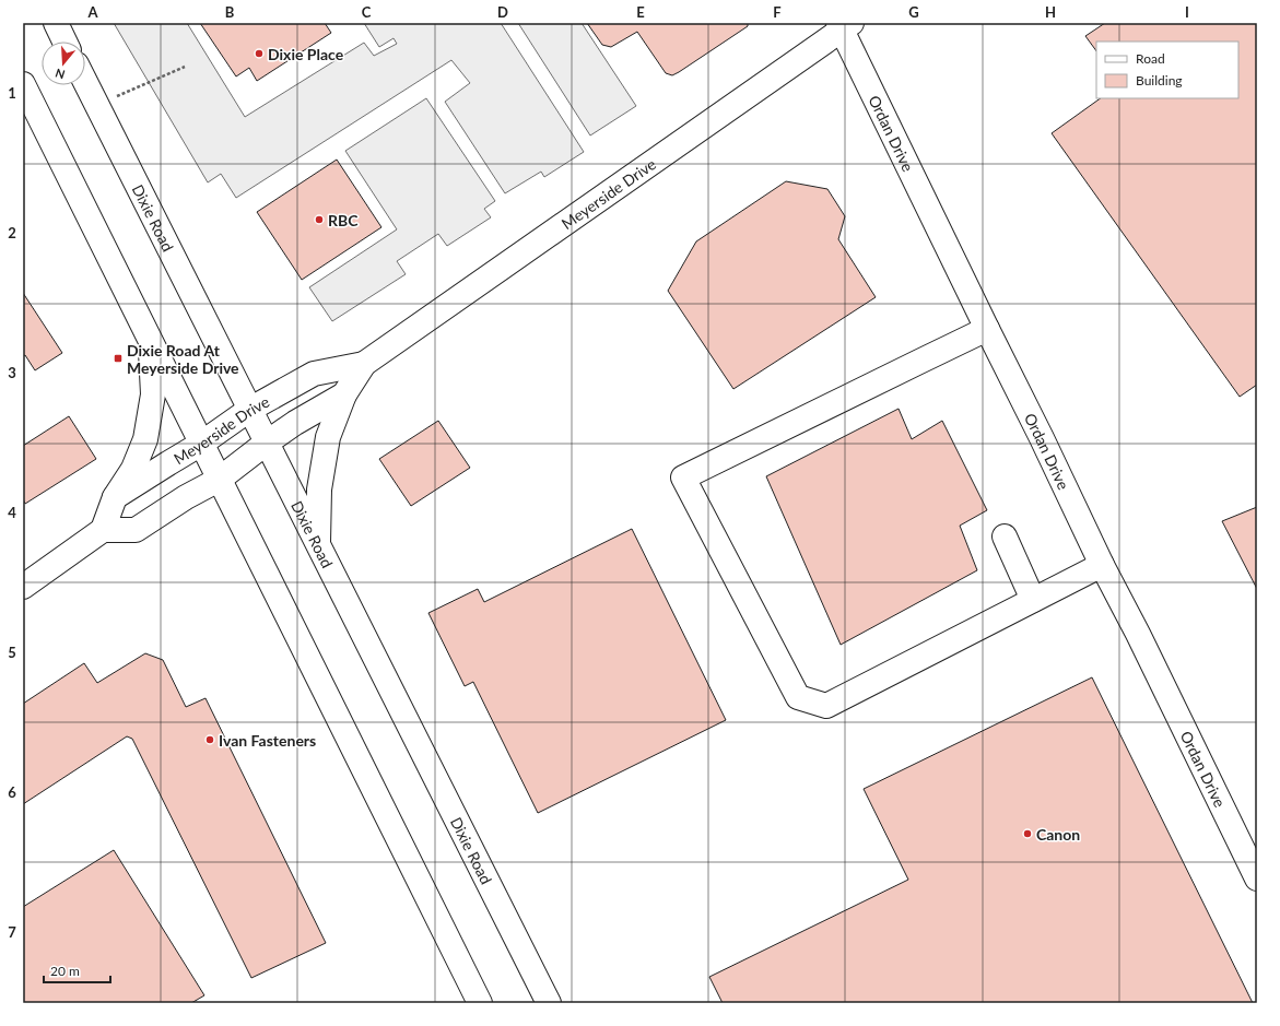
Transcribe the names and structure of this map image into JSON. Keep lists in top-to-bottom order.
{
  "streets": {
    "main road": ["Ordan Drive", "Meyerside Drive", "Dixie Road"]
  },
  "crossings": [
    ["Ordan Drive", "Meyerside Drive"],
    ["Meyerside Drive", "Dixie Road"]
  ],
  "places": {
    "other": [
      "Dixie Place",
      "RBC",
      "Ivan Fasteners",
      "Canon"
    ],
    "transit": ["Dixie Road At Meyerside Drive"]
  },
  "legend": ["Road", "Building"],
  "scale_bar": "20 m",
  "north": "bottom",
  "grid": {
    "columns": [
      "A",
      "B",
      "C",
      "D",
      "E",
      "F",
      "G",
      "H",
      "I"
    ],
    "rows": [
      "1",
      "2",
      "3",
      "4",
      "5",
      "6",
      "7"
    ]
  }
}
